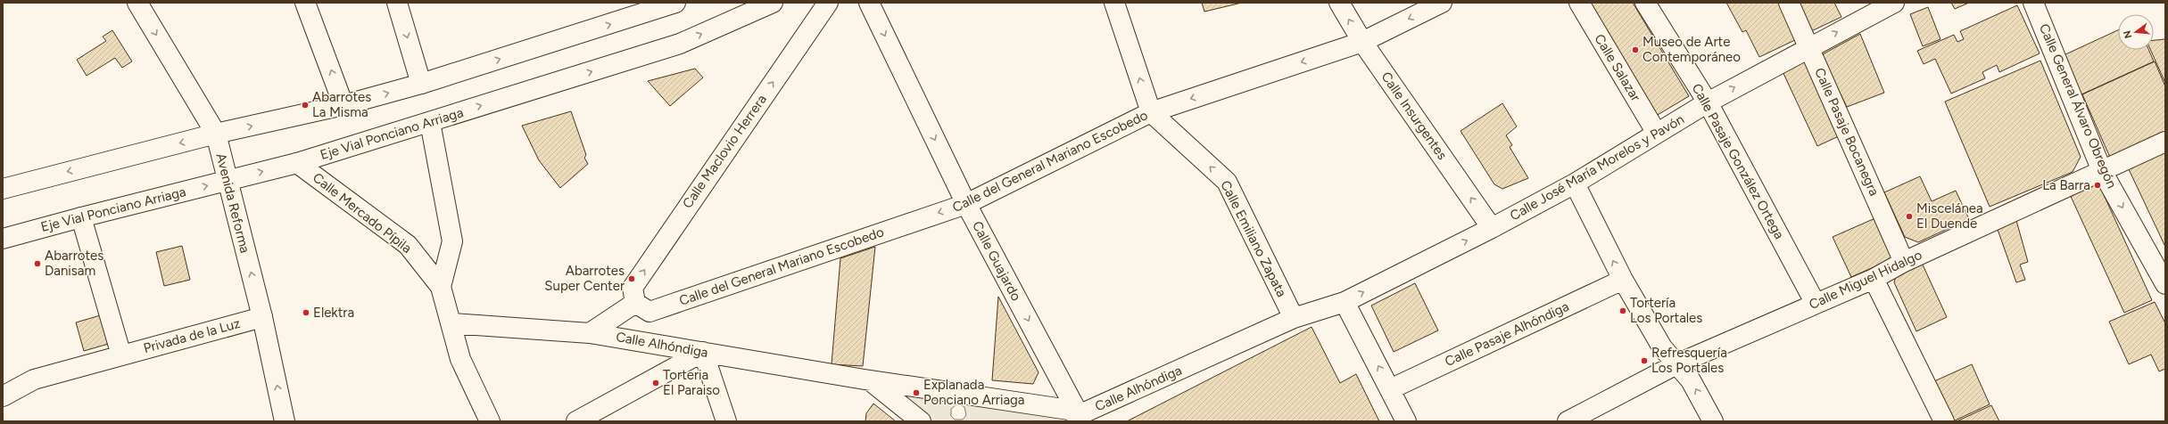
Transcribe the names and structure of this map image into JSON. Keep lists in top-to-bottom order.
{
  "streets": {
    "street": [
      "Calle Salazar",
      "Calle General Álvaro Obregón",
      "Calle Insurgentes",
      "Calle Pasaje Bocanegra",
      "Eje Vial Ponciano Arriaga",
      "Calle Maclovio Herrera",
      "Calle del General Mariano Escobedo",
      "Calle Pasaje González Ortega",
      "Calle José María Morelos y Pavón",
      "Avenida Reforma",
      "Calle Mercado Pípila",
      "Calle Emiliano Zapata",
      "Calle Guajardo",
      "Calle Miguel Hidalgo",
      "Calle Pasaje Alhóndiga",
      "Privada de la Luz",
      "Calle Alhóndiga"
    ]
  },
  "crossings": [
    ["Calle Salazar", "Calle José María Morelos y Pavón"],
    ["Calle General Álvaro Obregón", "Calle Miguel Hidalgo"],
    ["Calle Insurgentes", "Calle del General Mariano Escobedo"],
    ["Calle Insurgentes", "Calle José María Morelos y Pavón"],
    ["Calle Pasaje Bocanegra", "Calle José María Morelos y Pavón"],
    ["Calle Pasaje Bocanegra", "Calle Miguel Hidalgo"],
    ["Eje Vial Ponciano Arriaga", "Avenida Reforma"],
    ["Eje Vial Ponciano Arriaga", "Calle Mercado Pípila"],
    ["Calle Maclovio Herrera", "Calle del General Mariano Escobedo"],
    ["Calle del General Mariano Escobedo", "Calle Emiliano Zapata"],
    ["Calle del General Mariano Escobedo", "Calle Guajardo"],
    ["Calle Pasaje González Ortega", "Calle José María Morelos y Pavón"],
    ["Calle Pasaje González Ortega", "Calle Miguel Hidalgo"],
    ["Calle José María Morelos y Pavón", "Calle Emiliano Zapata"],
    ["Calle José María Morelos y Pavón", "Calle Alhóndiga"],
    ["Avenida Reforma", "Privada de la Luz"],
    ["Calle Mercado Pípila", "Calle Alhóndiga"],
    ["Calle Emiliano Zapata", "Calle Alhóndiga"],
    ["Calle Guajardo", "Calle Alhóndiga"]
  ],
  "one_way": [
    "Calle General Álvaro Obregón",
    "Calle Insurgentes",
    "Calle Maclovio Herrera",
    "Calle del General Mariano Escobedo",
    "Calle José María Morelos y Pavón",
    "Calle Emiliano Zapata",
    "Calle Guajardo"
  ],
  "places": [
    "Museo de Arte Contemporáneo",
    "Abarrotes La Misma",
    "La Barra",
    "Miscelánea El Duende",
    "Abarrotes Danisam",
    "Abarrotes Super Center",
    "Tortería Los Portales",
    "Elektra",
    "Refresquería Los Portales",
    "Torteria El Paraiso",
    "Explanada Ponciano Arriaga"
  ],
  "north": "left"
}
